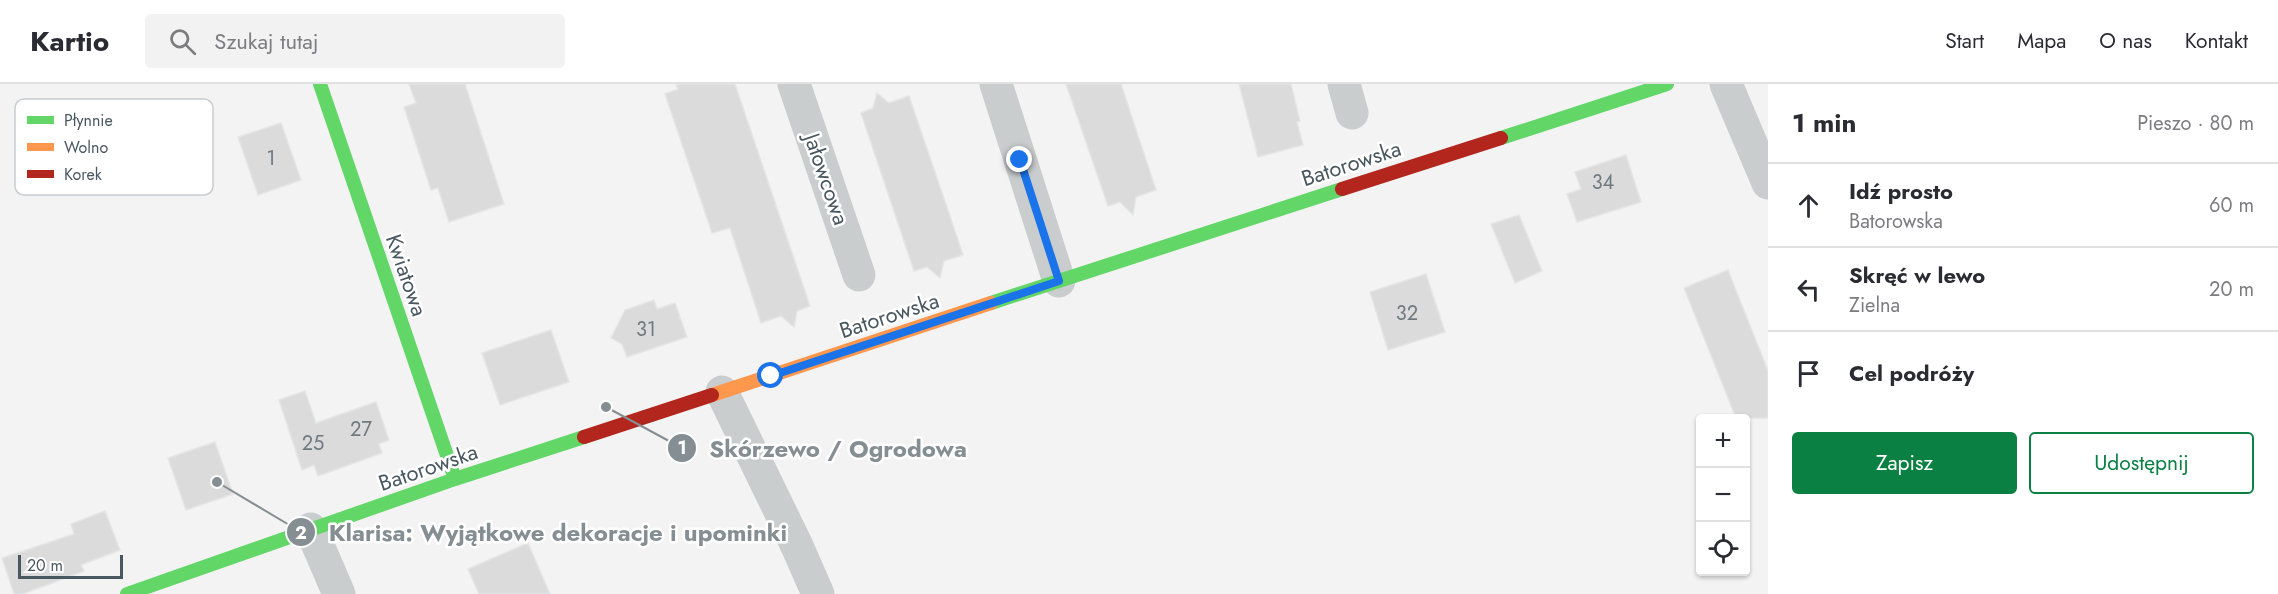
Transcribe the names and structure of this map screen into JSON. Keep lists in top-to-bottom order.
{
  "streets": {
    "street": ["Batorowska", "Jałowcowa", "Kwiatowa"]
  },
  "crossings": [
    ["Batorowska", "Kwiatowa"]
  ],
  "places": ["Skórzewo / Ogrodowa", "Klarisa: Wyjątkowe dekoracje i upominki"],
  "house_numbers": [
    "1",
    "34",
    "32",
    "31",
    "27",
    "25"
  ],
  "legend": ["Płynnie", "Wolno", "Korek"],
  "scale_bar": "20 m",
  "page": {
    "header": "Kartio",
    "search": "Szukaj tutaj",
    "nav": [
      "Start",
      "Mapa",
      "O nas",
      "Kontakt"
    ],
    "heading": ["1 min", "Pieszo · 80 m"],
    "list": [
      ["Idź prosto", "Batorowska", "60 m"],
      ["Skręć w lewo", "Zielna", "20 m"],
      "Cel podróży"
    ],
    "map_buttons": ["+", "−"],
    "buttons": ["Zapisz", "Udostępnij"],
    "scale": "20 m"
  }
}
